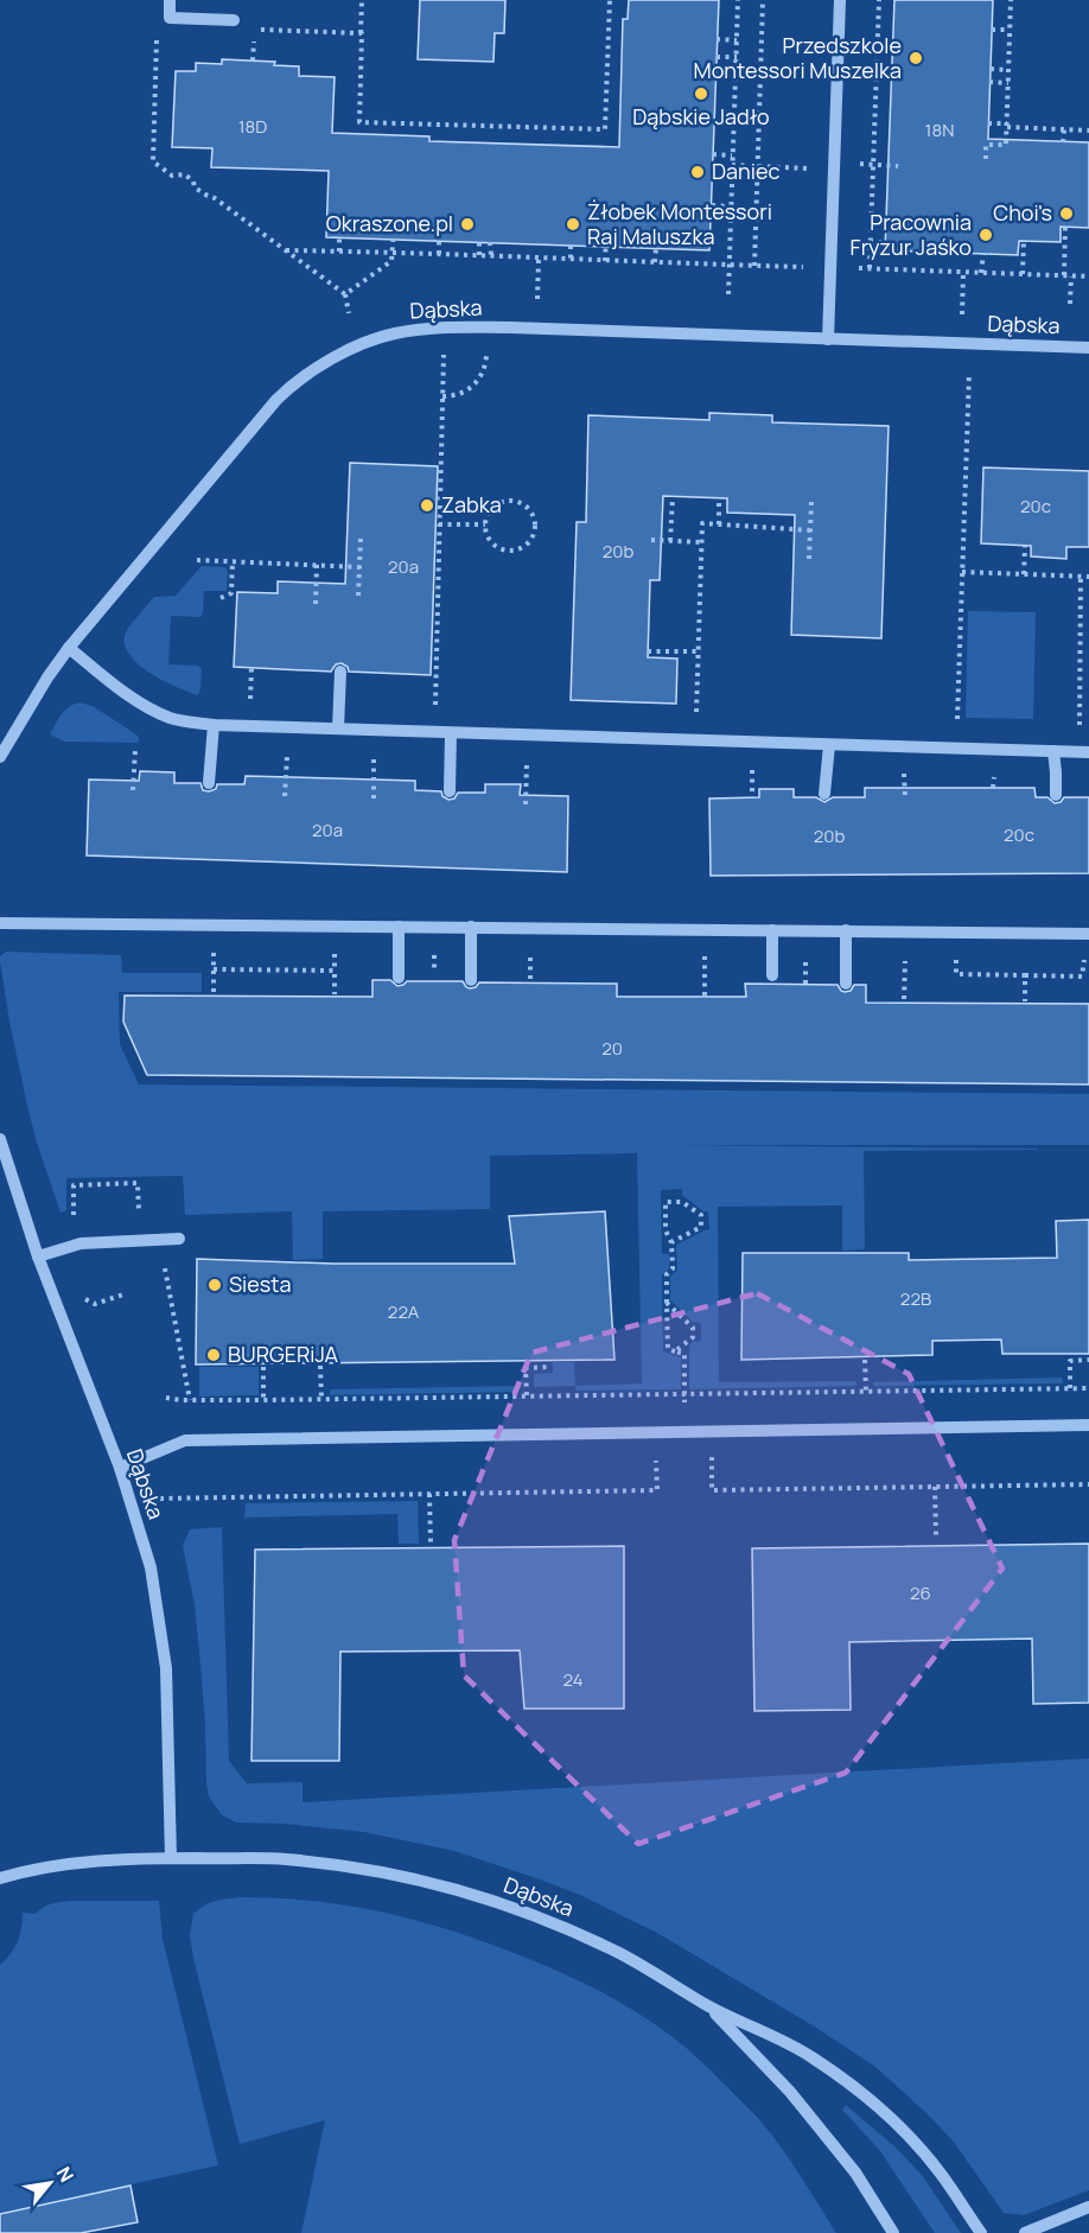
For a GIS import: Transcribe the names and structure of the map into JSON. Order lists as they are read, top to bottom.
{
  "streets": {
    "street": ["Dąbska"]
  },
  "places": [
    "Przedszkole Montessori Muszelka",
    "Dąbskie Jadło",
    "Daniec",
    "Choi's",
    "Okraszone.pl",
    "Żłobek Montessori Raj Maluszka",
    "Pracownia Fryzur Jaśko",
    "Zabka",
    "Siesta",
    "BURGERiJA"
  ],
  "house_numbers": [
    "18D",
    "18N",
    "20c",
    "20b",
    "20a",
    "20a",
    "20c",
    "20b",
    "20",
    "22B",
    "22A",
    "26",
    "24"
  ],
  "north": "top right"
}
